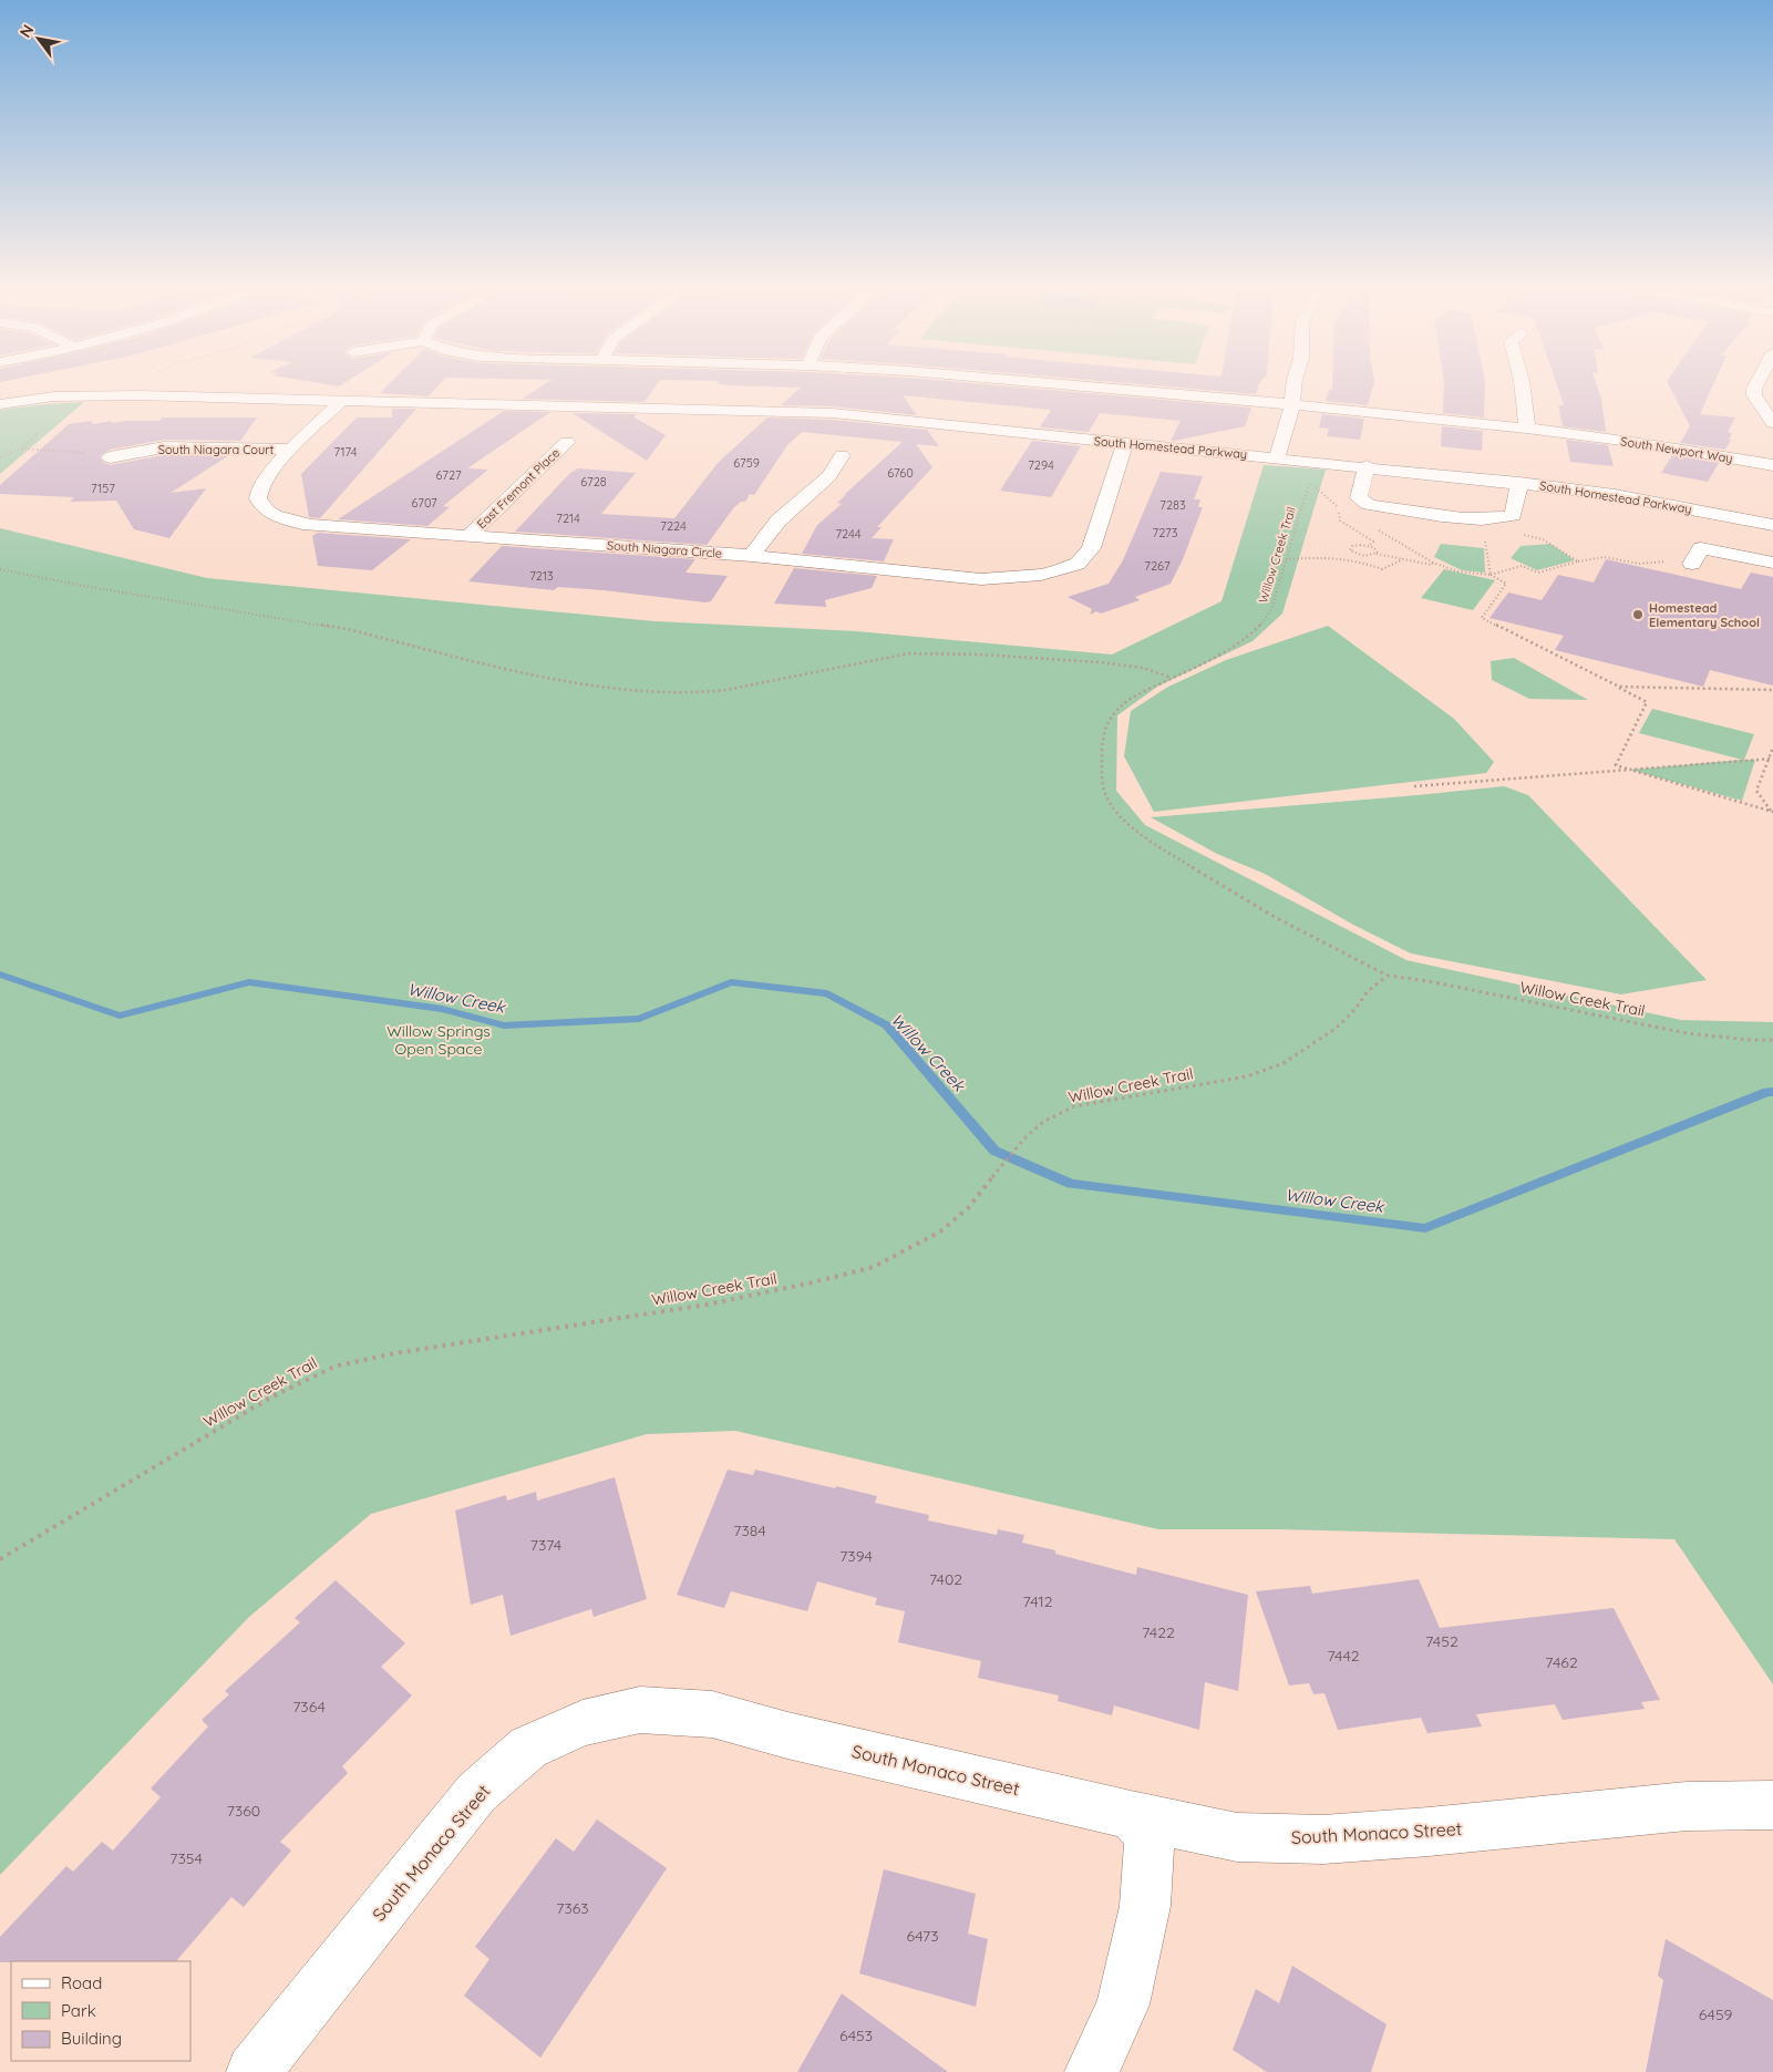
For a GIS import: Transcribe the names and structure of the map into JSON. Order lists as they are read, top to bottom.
{
  "streets": {
    "street": [
      "South Homestead Parkway",
      "South Niagara Court",
      "South Newport Way",
      "East Fremont Place",
      "South Niagara Circle",
      "South Monaco Street"
    ],
    "path": ["Willow Creek Trail"]
  },
  "crossings": [
    ["South Homestead Parkway", "South Niagara Circle"],
    ["South Homestead Parkway", "Willow Creek Trail"],
    ["South Niagara Court", "South Niagara Circle"],
    ["East Fremont Place", "South Niagara Circle"]
  ],
  "water": ["Willow Creek"],
  "parks": ["Willow Springs Open Space"],
  "places": ["Homestead Elementary School"],
  "house_numbers": [
    "7174",
    "6759",
    "7294",
    "6760",
    "6727",
    "6728",
    "7157",
    "6707",
    "7283",
    "7214",
    "7224",
    "7273",
    "7244",
    "7267",
    "7213",
    "7384",
    "7374",
    "7394",
    "7402",
    "7412",
    "7422",
    "7452",
    "7442",
    "7462",
    "7364",
    "7360",
    "7354",
    "7363",
    "6473",
    "6459",
    "6453"
  ],
  "legend": ["Road", "Park", "Building"],
  "north": "top left"
}
